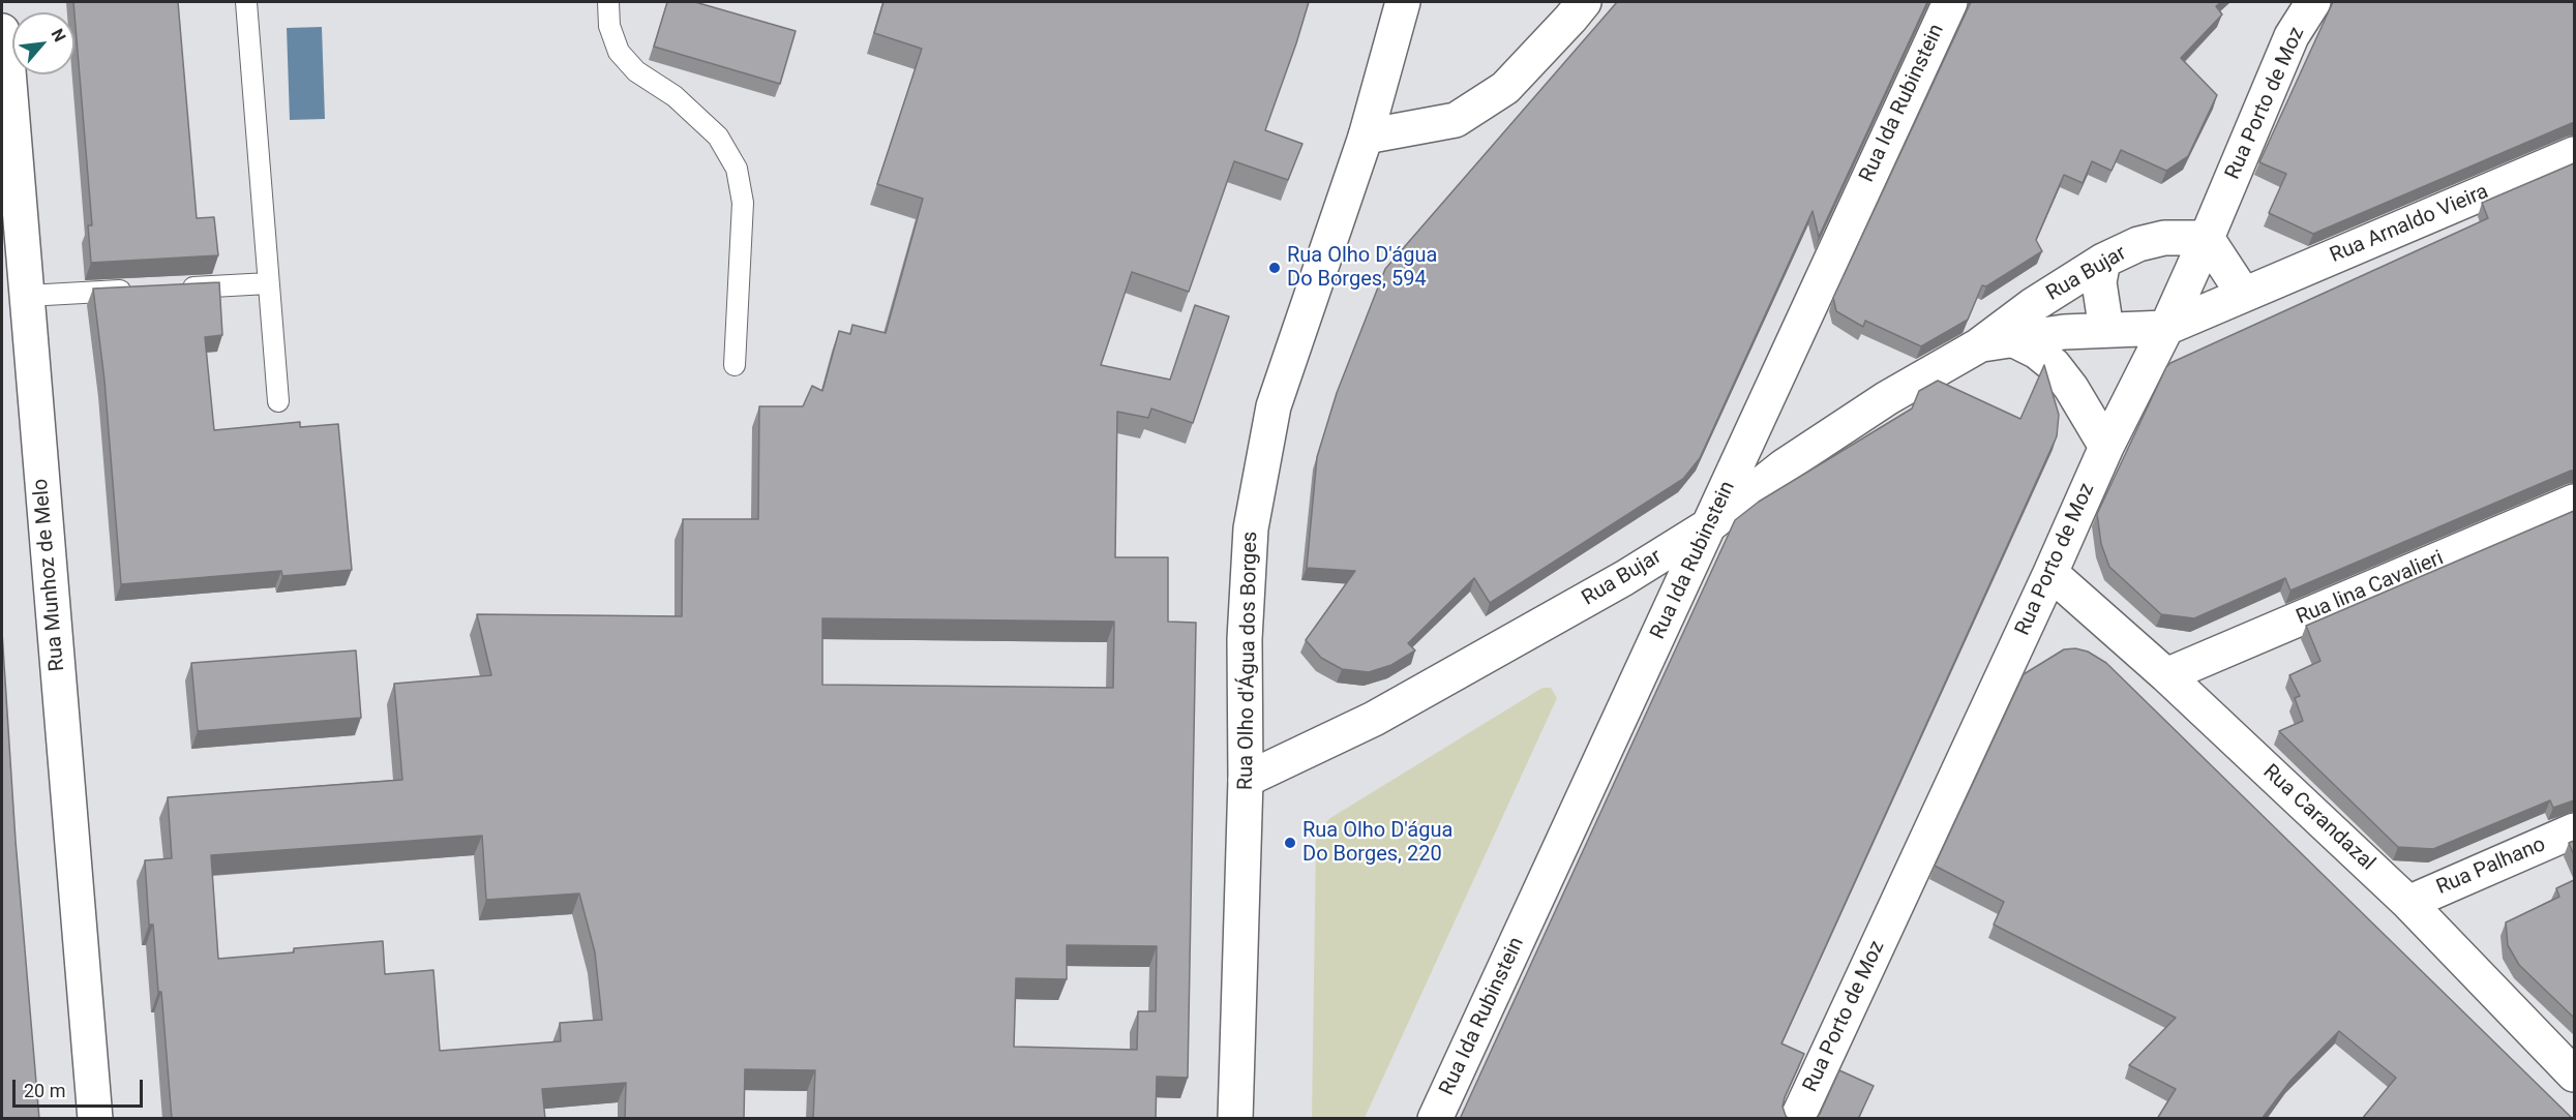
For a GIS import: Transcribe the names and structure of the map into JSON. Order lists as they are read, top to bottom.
{
  "streets": {
    "street": [
      "Rua Ida Rubinstein",
      "Rua Porto de Moz",
      "Rua Arnaldo Vieira",
      "Rua Bujar",
      "Rua Munhoz de Melo",
      "Rua lina Cavalieri",
      "Rua Olho d'Água dos Borges",
      "Rua Carandazal",
      "Rua Palhano"
    ]
  },
  "crossings": [
    ["Rua Ida Rubinstein", "Rua Bujar"],
    ["Rua Porto de Moz", "Rua Arnaldo Vieira"],
    ["Rua Porto de Moz", "Rua Bujar"],
    ["Rua Porto de Moz", "Rua Carandazal"],
    ["Rua Arnaldo Vieira", "Rua Bujar"],
    ["Rua Bujar", "Rua Olho d'Água dos Borges"],
    ["Rua lina Cavalieri", "Rua Carandazal"],
    ["Rua Carandazal", "Rua Palhano"]
  ],
  "places": ["Rua Olho D'água Do Borges, 594", "Rua Olho D'água Do Borges, 220"],
  "scale_bar": "20 m",
  "north": "top right"
}
